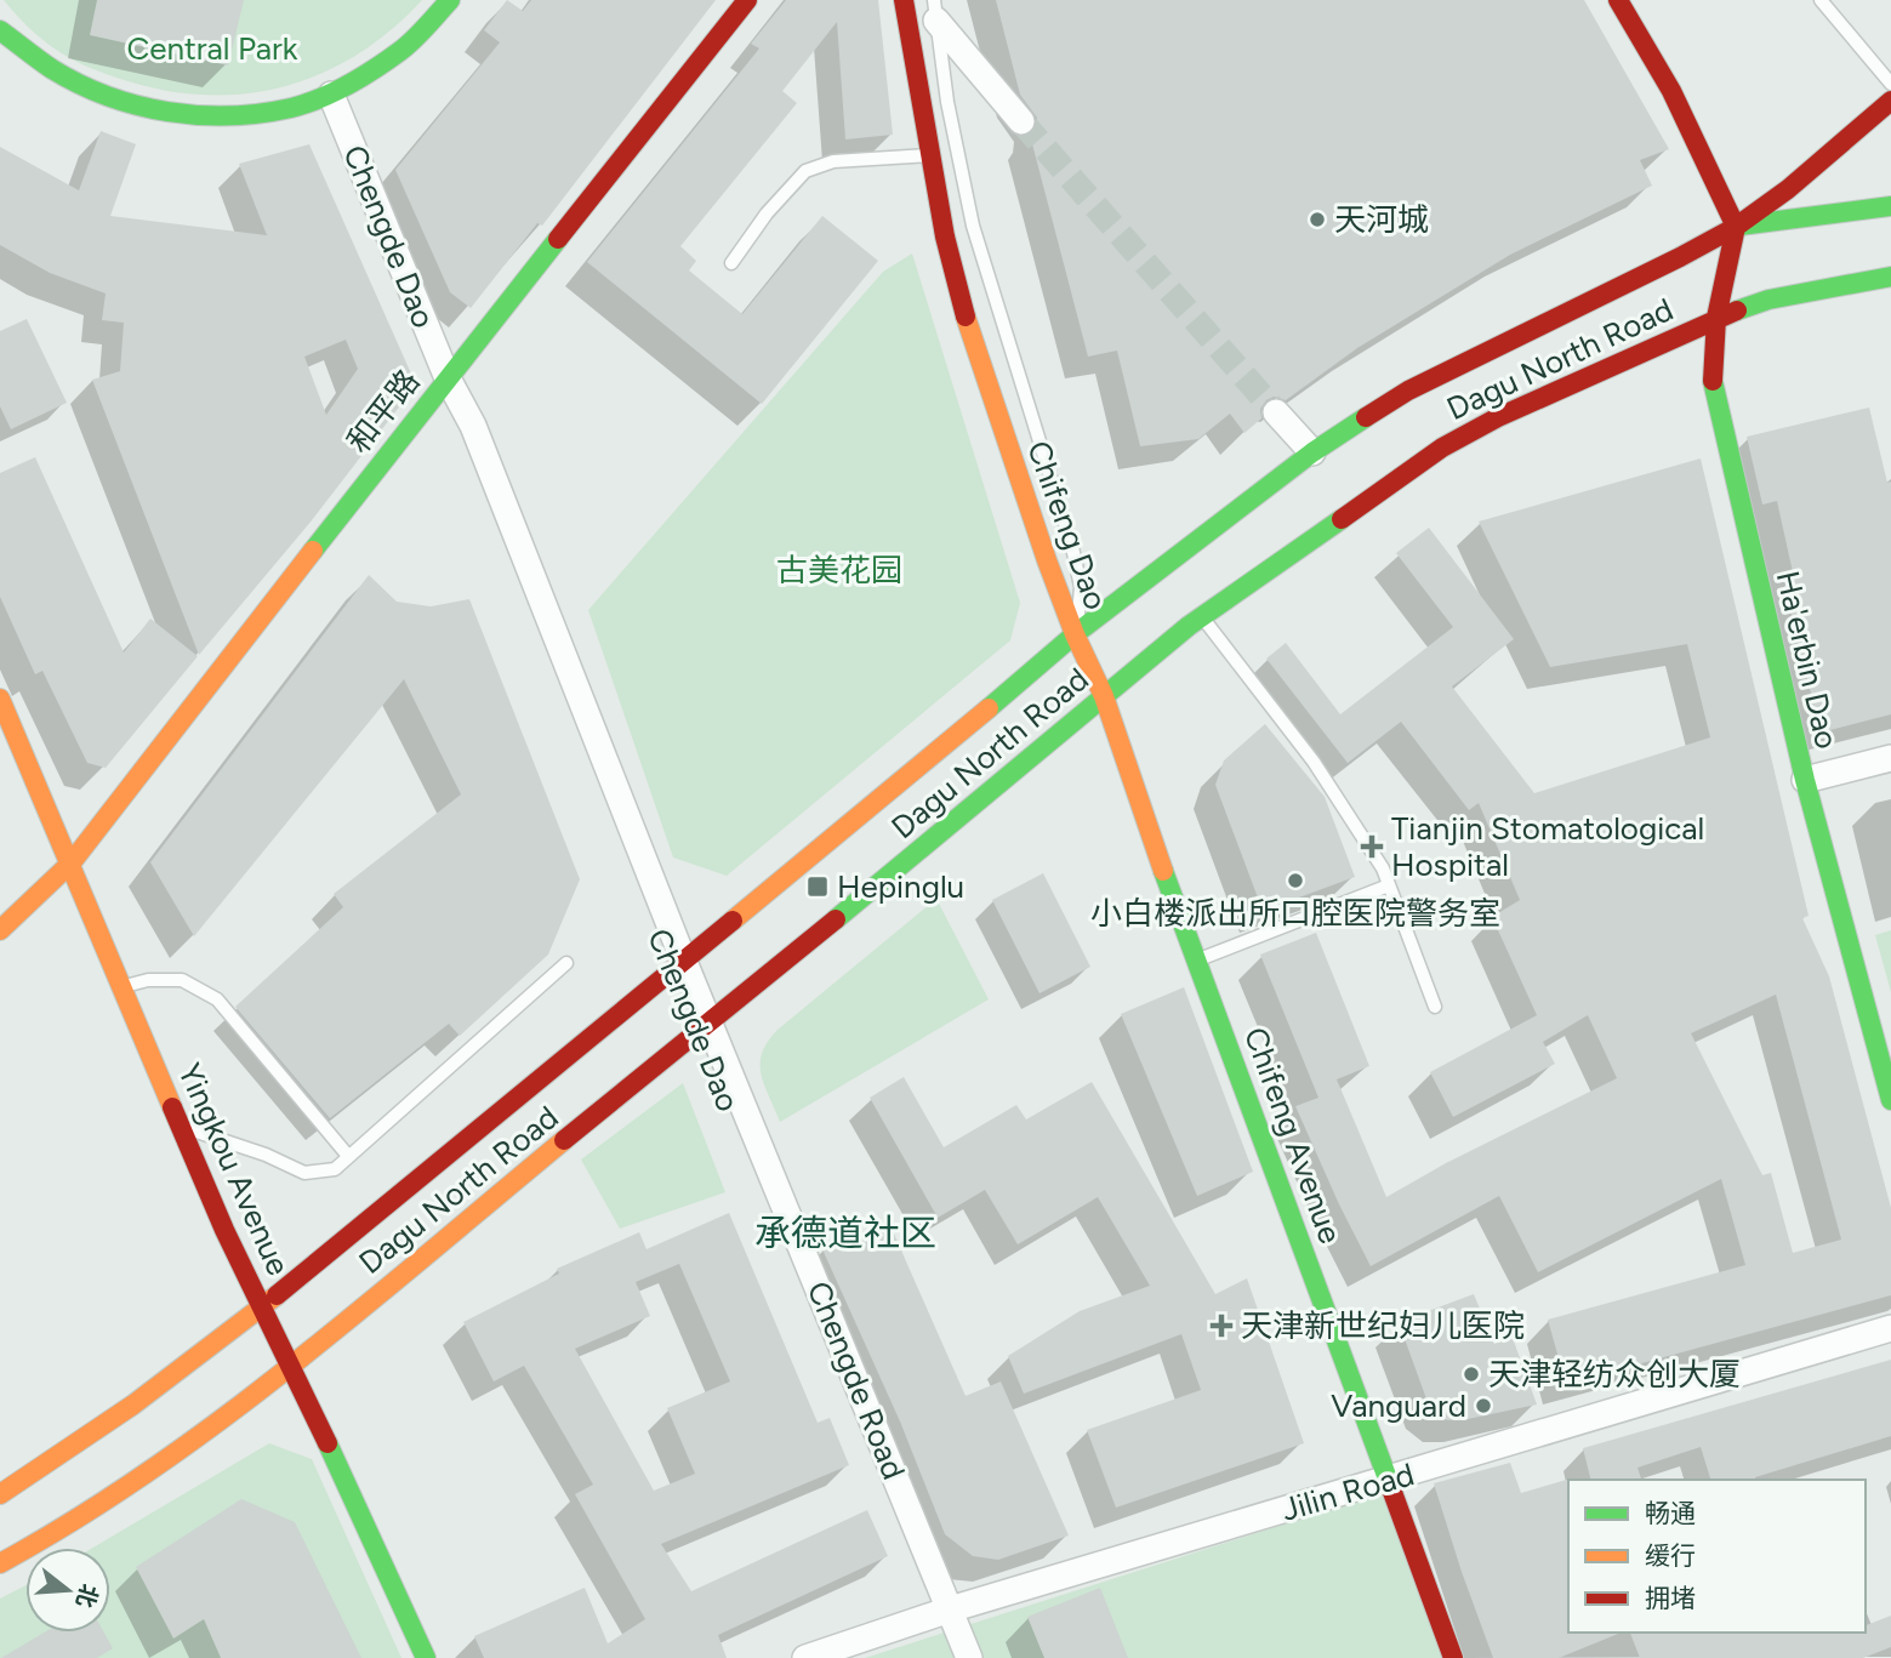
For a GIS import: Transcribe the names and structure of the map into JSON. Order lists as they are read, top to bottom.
{
  "streets": {
    "main road": [
      "Dagu North Road",
      "和平路",
      "Chifeng Dao",
      "Ha'erbin Dao",
      "Chifeng Avenue",
      "Yingkou Avenue"
    ],
    "street": ["Chengde Dao", "Jilin Road"]
  },
  "crossings": [
    ["Chengde Dao", "Dagu North Road"],
    ["Chengde Dao", "和平路"],
    ["Chengde Dao", "Jilin Road"],
    ["Dagu North Road", "Chifeng Dao"],
    ["Dagu North Road", "Ha'erbin Dao"],
    ["Dagu North Road", "Chifeng Avenue"],
    ["Dagu North Road", "Yingkou Avenue"],
    ["和平路", "Yingkou Avenue"],
    ["Chifeng Dao", "Chifeng Avenue"],
    ["Chifeng Avenue", "Jilin Road"]
  ],
  "districts": ["承德道社区"],
  "parks": ["Central Park", "古美花园"],
  "places": {
    "other": [
      "天河城",
      "小白楼派出所口腔医院警务室",
      "天津轻纺众创大厦",
      "Vanguard"
    ],
    "health": ["Tianjin Stomatological Hospital", "天津新世纪妇儿医院"],
    "transit": ["Hepinglu"]
  },
  "legend": ["畅通", "缓行", "拥堵"],
  "north": "right"
}
